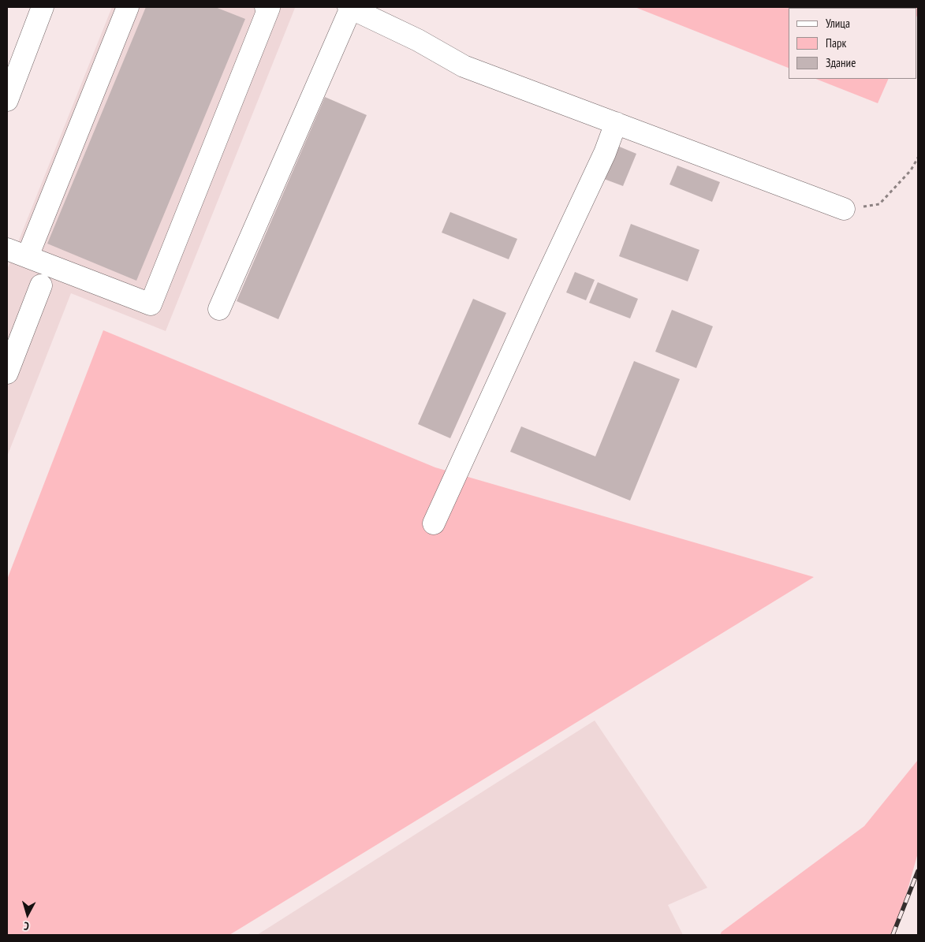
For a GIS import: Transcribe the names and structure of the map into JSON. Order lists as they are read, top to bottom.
{
  "legend": ["Улица", "Парк", "Здание"],
  "north": "bottom"
}
